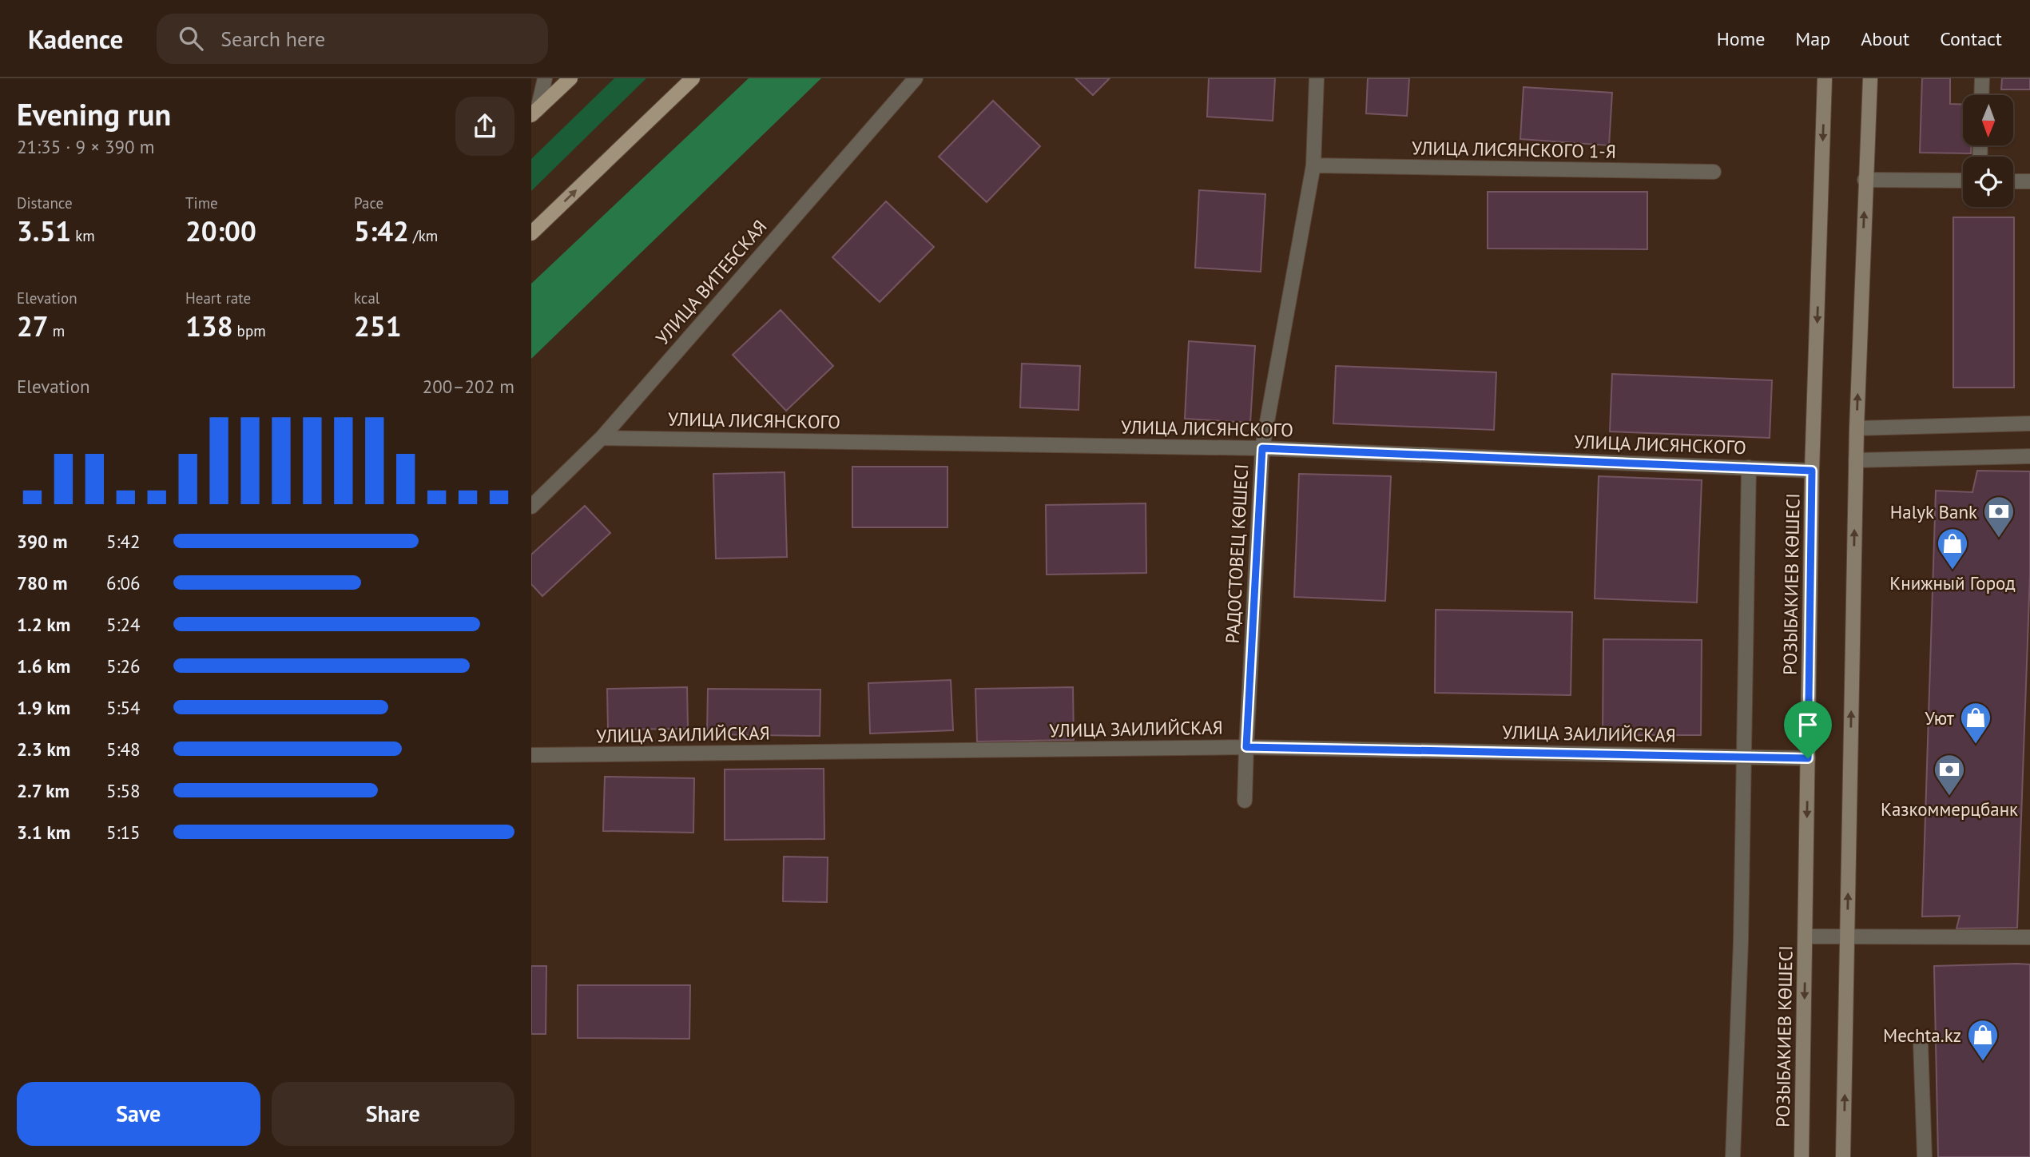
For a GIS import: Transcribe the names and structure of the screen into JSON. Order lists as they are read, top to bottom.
{
  "streets": {
    "main road": ["РОЗЫБАКИЕВ КӨШЕСІ"],
    "street": [
      "УЛИЦА ЛИСЯНСКОГО 1-Я",
      "УЛИЦА ВИТЕБСКАЯ",
      "УЛИЦА ЛИСЯНСКОГО",
      "РАДОСТОВЕЦ КӨШЕСІ",
      "УЛИЦА ЗАИЛИЙСКАЯ"
    ]
  },
  "crossings": [
    ["УЛИЦА ЛИСЯНСКОГО 1-Я", "РАДОСТОВЕЦ КӨШЕСІ"],
    ["УЛИЦА ВИТЕБСКАЯ", "УЛИЦА ЛИСЯНСКОГО"],
    ["УЛИЦА ЛИСЯНСКОГО", "РАДОСТОВЕЦ КӨШЕСІ"],
    ["УЛИЦА ЛИСЯНСКОГО", "РОЗЫБАКИЕВ КӨШЕСІ"],
    ["РАДОСТОВЕЦ КӨШЕСІ", "УЛИЦА ЗАИЛИЙСКАЯ"],
    ["РОЗЫБАКИЕВ КӨШЕСІ", "УЛИЦА ЗАИЛИЙСКАЯ"]
  ],
  "places": {
    "bank": ["Halyk Bank", "Казкоммерцбанк"],
    "shop": ["Книжный Город", "Уют", "Mechta.kz"]
  },
  "north": "bottom",
  "page": {
    "header": "Kadence",
    "search": "Search here",
    "nav": [
      "Home",
      "Map",
      "About",
      "Contact"
    ],
    "heading": ["Evening run", "21:35 · 9 × 390 m"],
    "stats": [
      ["Distance", "3.51 km"],
      ["Time", "20:00"],
      ["Pace", "5:42 /km"],
      ["Elevation", "27 m"],
      ["Heart rate", "138 bpm"],
      ["kcal", "251"]
    ],
    "chart": ["Elevation", "200–202 m"],
    "list": [
      {
        "name": "390 m",
        "note": "5:42"
      },
      {
        "name": "780 m",
        "note": "6:06"
      },
      {
        "name": "1.2 km",
        "note": "5:24"
      },
      {
        "name": "1.6 km",
        "note": "5:26"
      },
      {
        "name": "1.9 km",
        "note": "5:54"
      },
      {
        "name": "2.3 km",
        "note": "5:48"
      },
      {
        "name": "2.7 km",
        "note": "5:58"
      },
      {
        "name": "3.1 km",
        "note": "5:15"
      }
    ],
    "buttons": ["Save", "Share"]
  }
}
